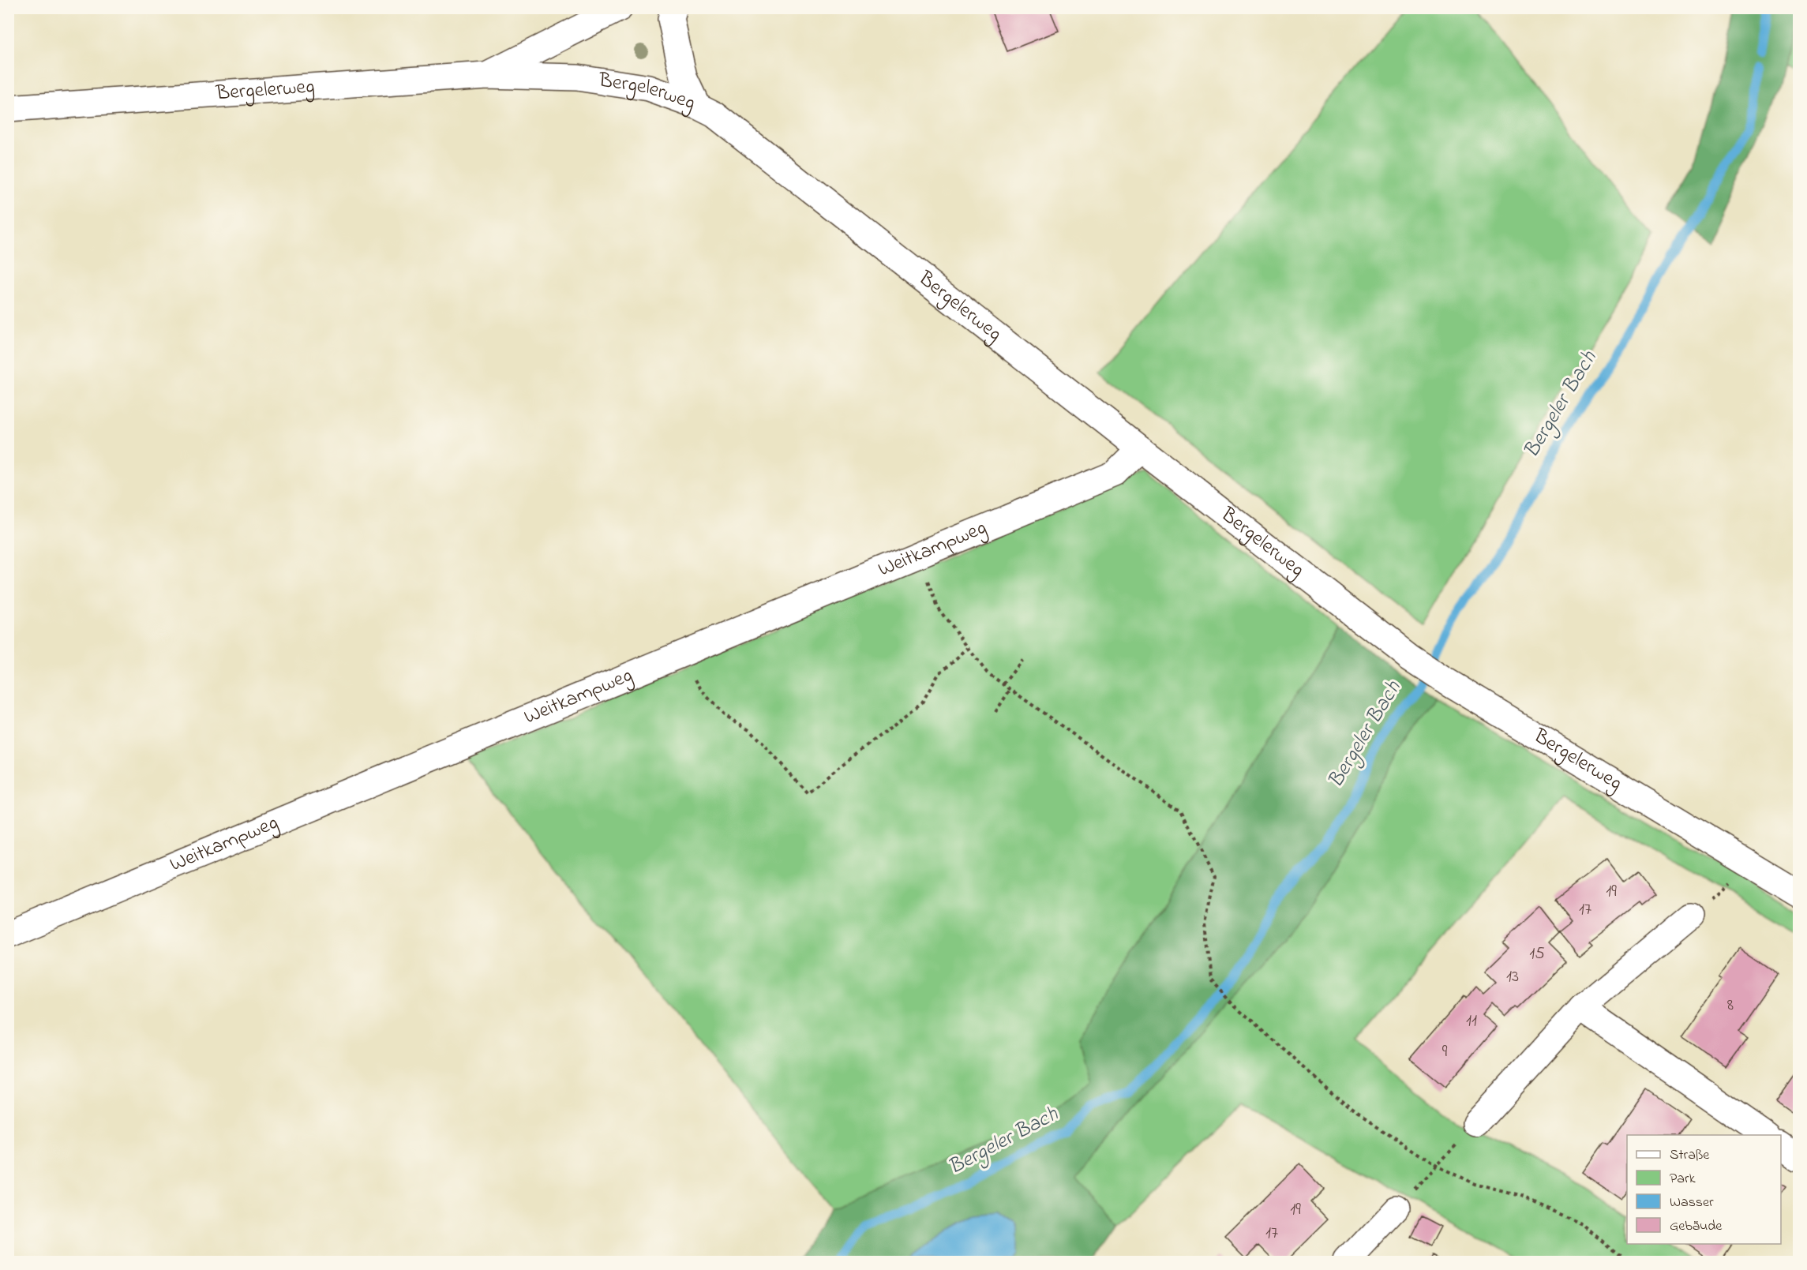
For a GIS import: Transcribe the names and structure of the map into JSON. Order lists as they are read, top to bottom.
{
  "streets": {
    "street": ["Bergelerweg", "Weitkampweg"]
  },
  "crossings": [
    ["Bergelerweg", "Weitkampweg"]
  ],
  "water": ["Bergeler Bach"],
  "house_numbers": [
    "19",
    "17",
    "15",
    "13",
    "8",
    "11",
    "9",
    "19",
    "17"
  ],
  "legend": [
    "Straße",
    "Park",
    "Wasser",
    "Gebäude"
  ]
}
